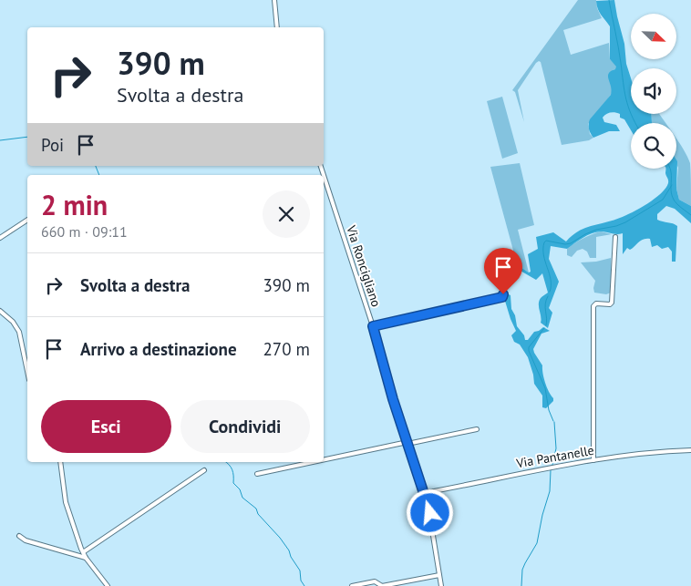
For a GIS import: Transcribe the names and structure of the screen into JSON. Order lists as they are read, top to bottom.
{
  "streets": {
    "street": ["Via Roncigliano", "Via Pantanelle"]
  },
  "crossings": [
    ["Via Roncigliano", "Via Pantanelle"]
  ],
  "north": "bottom right",
  "page": {
    "turn": ["390 m", "Svolta a destra"],
    "then": "Poi",
    "heading": ["2 min", "660 m · 09:11"],
    "list": [
      {
        "name": "Svolta a destra",
        "value": "390 m"
      },
      {
        "name": "Arrivo a destinazione",
        "value": "270 m"
      }
    ],
    "buttons": ["Esci", "Condividi"]
  }
}
